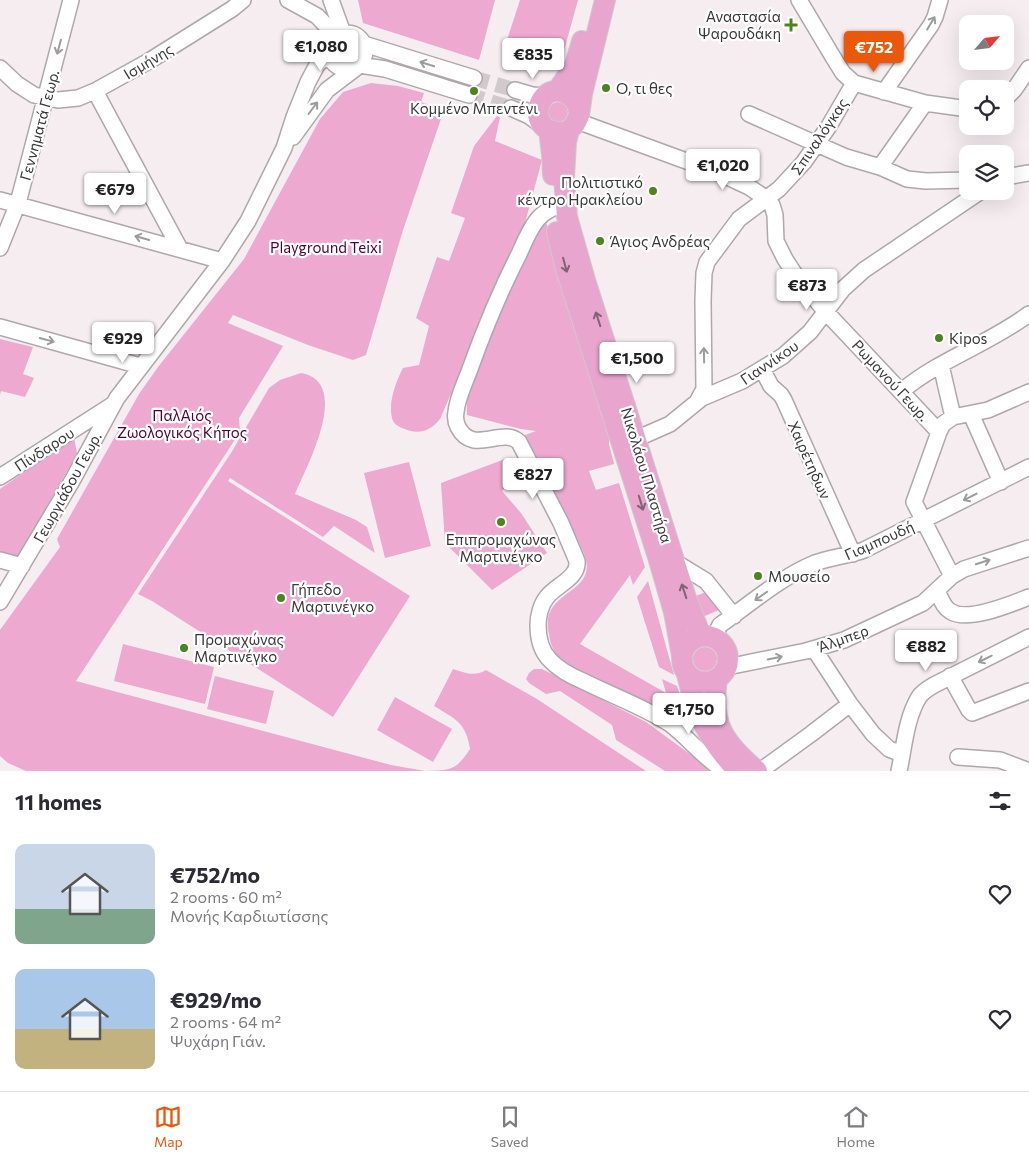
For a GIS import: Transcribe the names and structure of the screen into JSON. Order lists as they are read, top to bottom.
{
  "streets": {
    "main road": ["Νικολάου Πλαστήρα"],
    "street": [
      "Ισμήνης",
      "Γεννηματά Γεωρ.",
      "Σπιναλόγκας",
      "Γιαννίκου",
      "Ρωμανού Γεωρ.",
      "Πίνδαρου",
      "Χαιρέτηδων",
      "Γεωργιάδου Γεωρ.",
      "Γιαμπουδή",
      "Άλμπερ"
    ]
  },
  "crossings": [
    ["Ισμήνης", "Γεννηματά Γεωρ."],
    ["Σπιναλόγκας", "Γιαννίκου"],
    ["Σπιναλόγκας", "Ρωμανού Γεωρ."],
    ["Γιαννίκου", "Ρωμανού Γεωρ."],
    ["Γιαννίκου", "Χαιρέτηδων"],
    ["Γιαννίκου", "Νικολάου Πλαστήρα"],
    ["Πίνδαρου", "Γεωργιάδου Γεωρ."],
    ["Χαιρέτηδων", "Γιαμπουδή"],
    ["Νικολάου Πλαστήρα", "Γιαμπουδή"],
    ["Νικολάου Πλαστήρα", "Άλμπερ"],
    ["Γιαμπουδή", "Άλμπερ"]
  ],
  "one_way": ["Γεννηματά Γεωρ.", "Σπιναλόγκας"],
  "parks": ["Playground Teixi", "ΠαλΑιός Ζωολογικός Κήπος"],
  "places": {
    "health": ["Αναστασία Ψαρουδάκη"],
    "other": [
      "Ό, τι θες",
      "Κομμένο Μπεντένι",
      "Πολιτιστικό κέντρο Ηρακλείου",
      "Άγιος Ανδρέας",
      "Kipos",
      "Επιπρομαχώνας Μαρτινέγκο",
      "Μουσείο",
      "Γήπεδο Μαρτινέγκο",
      "Προμαχώνας Μαρτινέγκο"
    ]
  },
  "north": "top right",
  "page": {
    "price": [
      "€1,080",
      "€752",
      "€835",
      "€1,020",
      "€679",
      "€873",
      "€929",
      "€1,500",
      "€827",
      "€882",
      "€1,750"
    ],
    "heading": "11 homes",
    "list": [
      {
        "name": "€752/mo",
        "note": "2 rooms · 60 m² · Μονής Καρδιωτίσσης"
      },
      {
        "name": "€929/mo",
        "note": "2 rooms · 64 m² · Ψυχάρη Γιάν."
      }
    ],
    "tabs": ["Map", "Saved", "Home"]
  }
}
